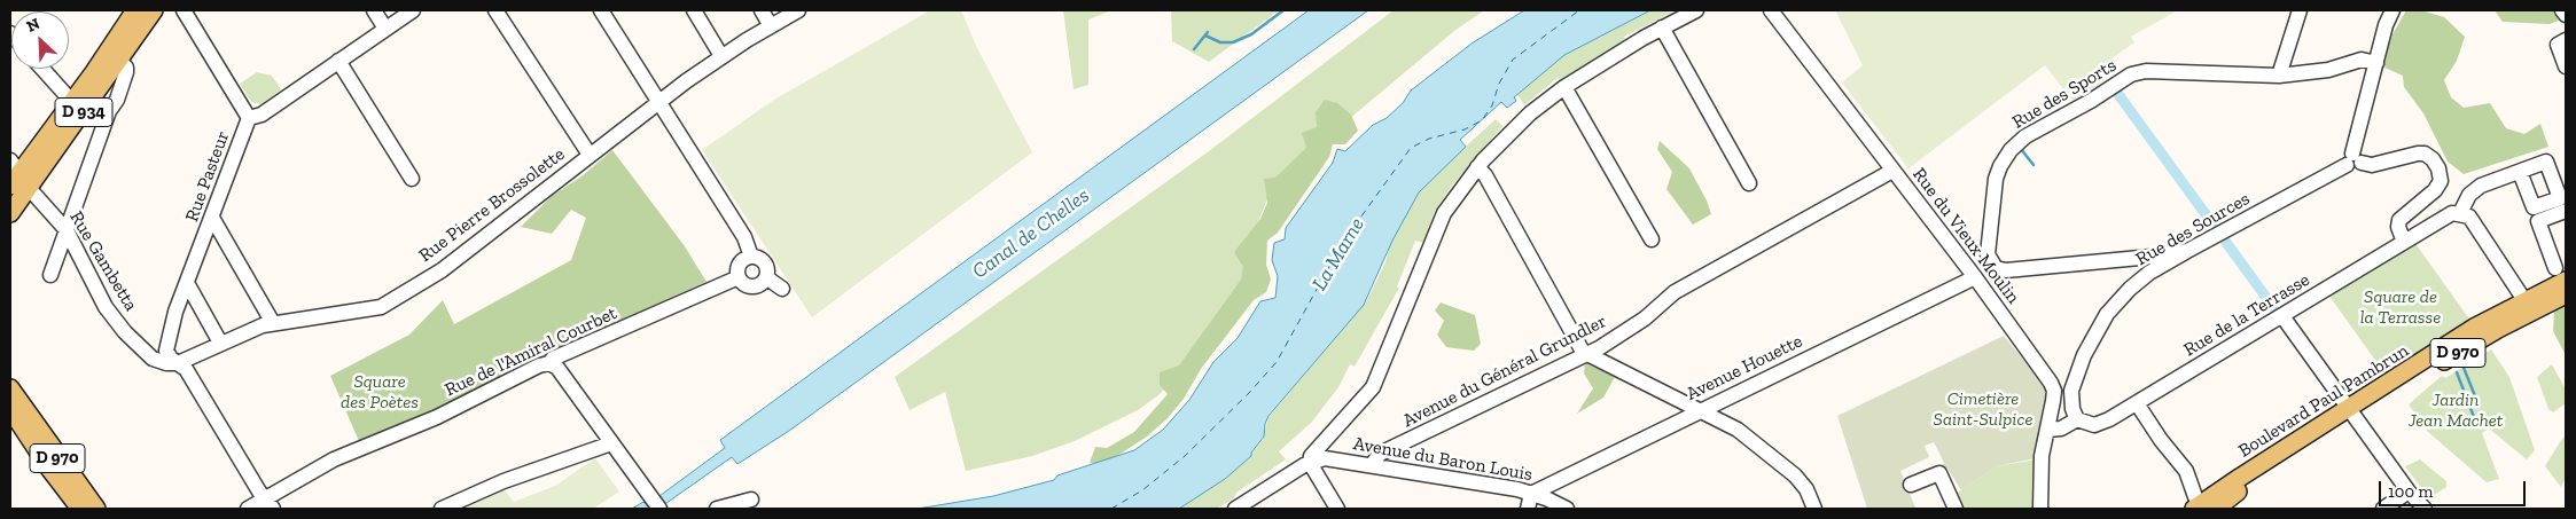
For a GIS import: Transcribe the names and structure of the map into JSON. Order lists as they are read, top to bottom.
{
  "streets": {
    "main road": ["D 934", "D 970", "Boulevard Paul Pambrun"],
    "street": [
      "Rue des Sports",
      "Rue Pasteur",
      "Rue Pierre Brossolette",
      "Rue des Sources",
      "Rue du Vieux Moulin",
      "Rue Gambetta",
      "Rue de la Terrasse",
      "Rue de l'Amiral Courbet",
      "Avenue Houette",
      "Avenue du Général Grundler",
      "Avenue du Baron Louis"
    ]
  },
  "crossings": [
    ["D 934", "Rue Gambetta"],
    ["Rue Pasteur", "Rue Pierre Brossolette"],
    ["Rue Pasteur", "Rue Gambetta"],
    ["Rue Pierre Brossolette", "Rue Gambetta"],
    ["Rue des Sources", "Rue de la Terrasse"],
    ["Rue du Vieux Moulin", "Rue de la Terrasse"],
    ["Rue du Vieux Moulin", "Avenue Houette"],
    ["Rue du Vieux Moulin", "Avenue du Général Grundler"],
    ["Avenue Houette", "Avenue du Baron Louis"],
    ["Avenue du Général Grundler", "Avenue du Baron Louis"]
  ],
  "water": ["Canal de Chelles", "La Marne"],
  "parks": [
    "Square de la Terrasse",
    "Square des Poètes",
    "Cimetière Saint-Sulpice",
    "Jardin Jean Machet"
  ],
  "scale_bar": "100 m",
  "north": "top left"
}
